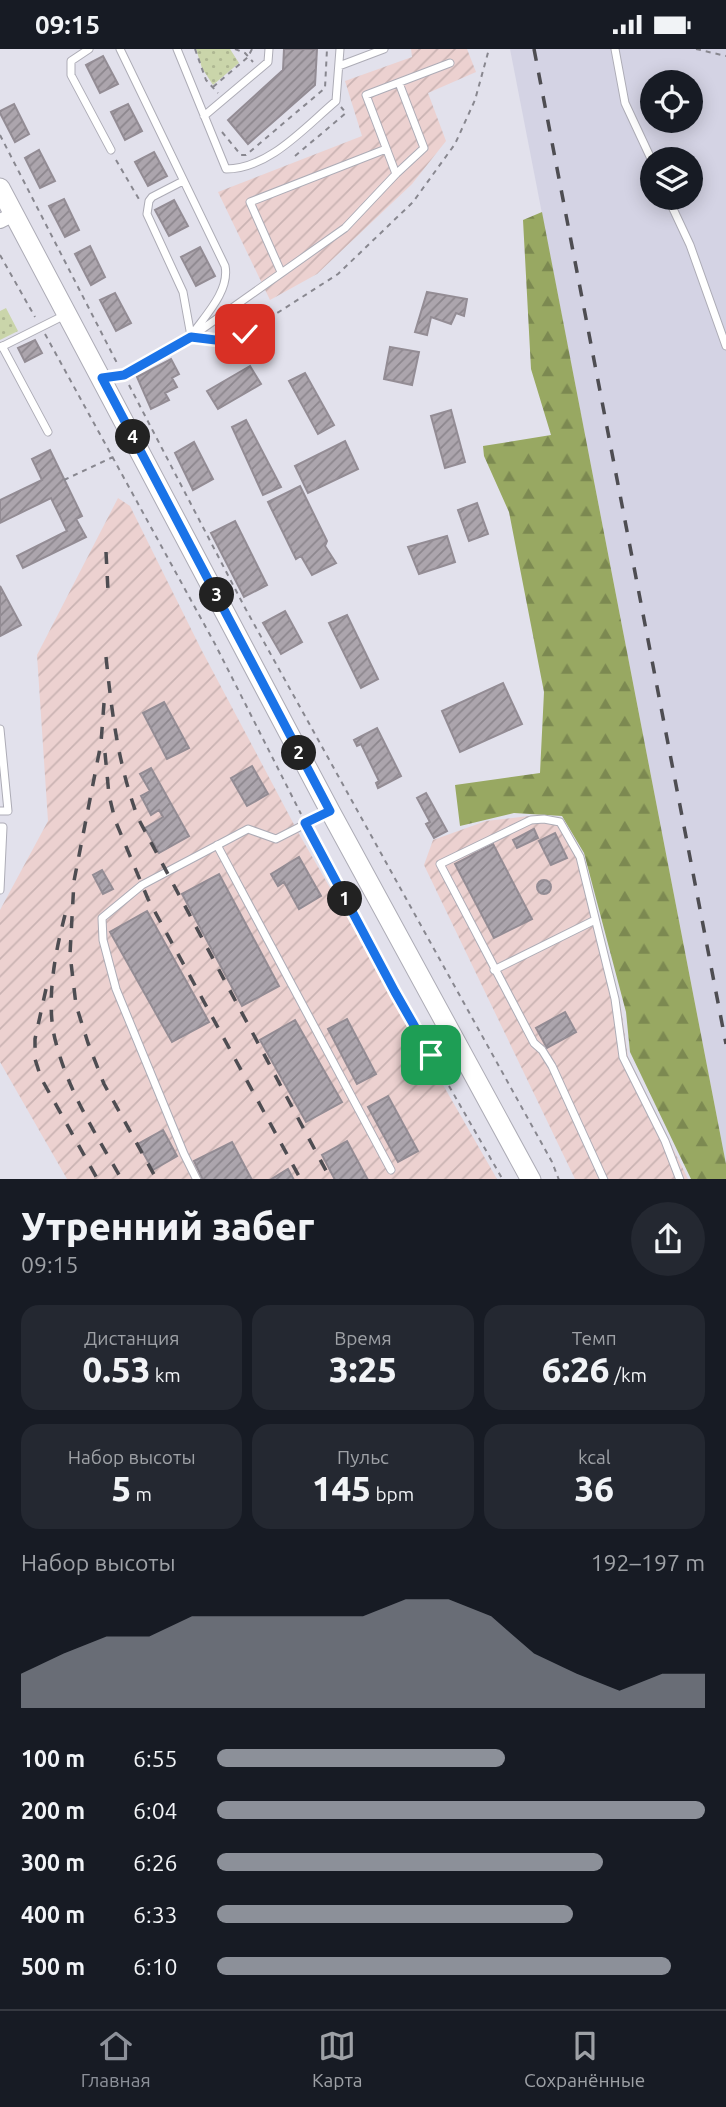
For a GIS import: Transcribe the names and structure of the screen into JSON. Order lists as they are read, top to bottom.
{
  "page": {
    "status": "09:15",
    "pins": [
      "4",
      "3",
      "2",
      "1"
    ],
    "heading": ["Утренний забег", "09:15"],
    "stats": [
      ["Дистанция", "0.53 km"],
      ["Время", "3:25"],
      ["Темп", "6:26 /km"],
      ["Набор высоты", "5 m"],
      ["Пульс", "145 bpm"],
      ["kcal", "36"]
    ],
    "chart": ["Набор высоты", "192–197 m"],
    "list": [
      {
        "name": "100 m",
        "note": "6:55"
      },
      {
        "name": "200 m",
        "note": "6:04"
      },
      {
        "name": "300 m",
        "note": "6:26"
      },
      {
        "name": "400 m",
        "note": "6:33"
      },
      {
        "name": "500 m",
        "note": "6:10"
      }
    ],
    "tabs": ["Главная", "Карта", "Сохранённые"]
  }
}
